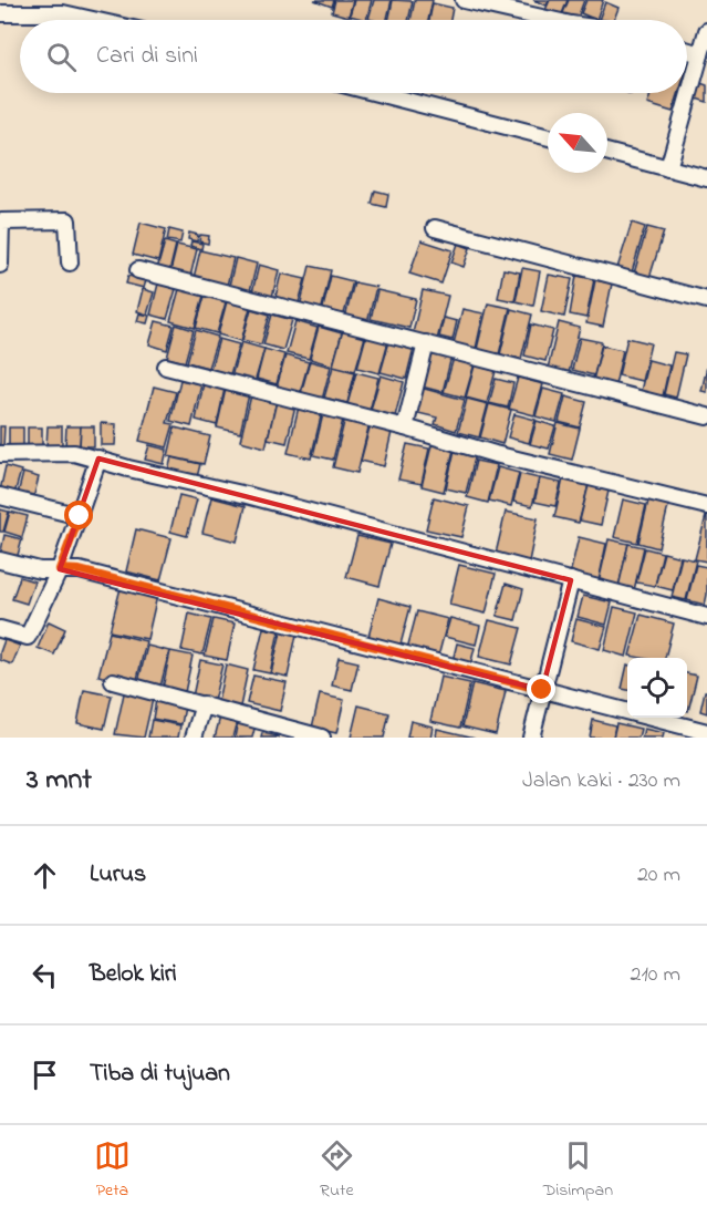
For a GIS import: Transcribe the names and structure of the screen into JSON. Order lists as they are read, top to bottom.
{
  "north": "top left",
  "page": {
    "search": "Cari di sini",
    "heading": ["3 mnt", "Jalan kaki · 230 m"],
    "list": [
      ["Lurus", "20 m"],
      ["Belok kiri", "210 m"],
      "Tiba di tujuan"
    ],
    "nav": ["Peta", "Rute", "Disimpan"]
  }
}
